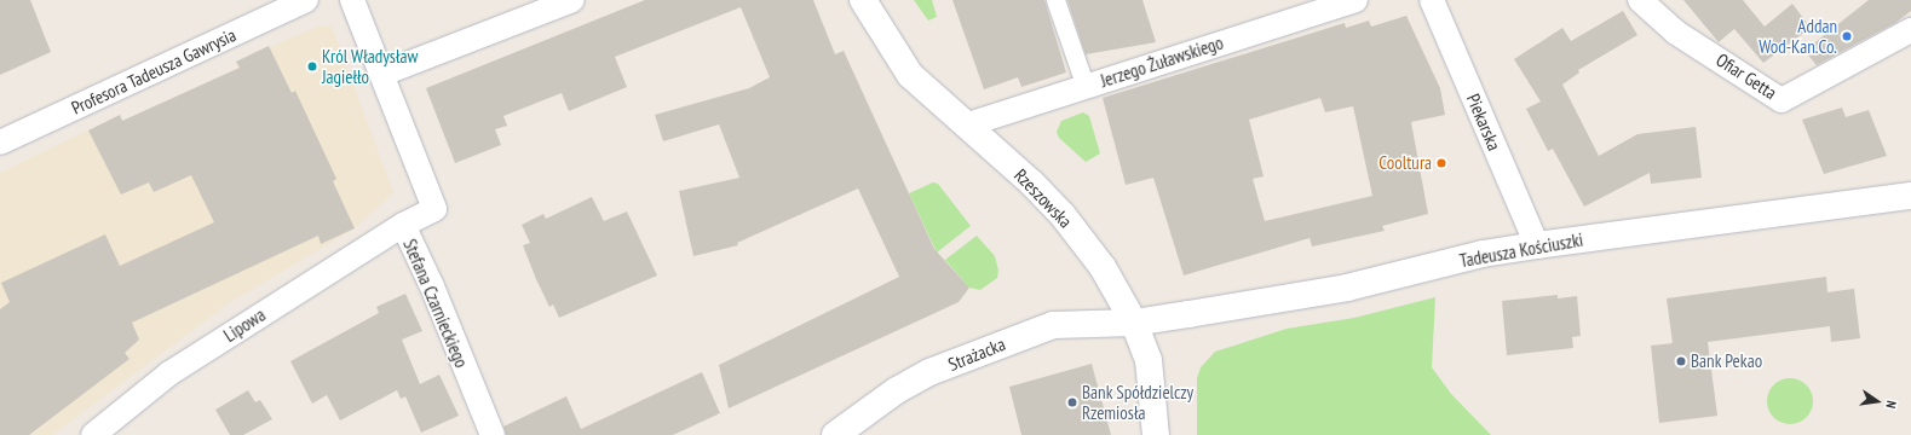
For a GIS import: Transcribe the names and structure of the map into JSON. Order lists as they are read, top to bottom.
{
  "streets": {
    "street": [
      "Jerzego Żuławskiego",
      "Profesora Tadeusza Gawrysia",
      "Ofiar Getta",
      "Piekarska",
      "Rzeszowska",
      "Tadeusza Kościuszki",
      "Stefana Czarnieckiego",
      "Lipowa",
      "Strażacka"
    ]
  },
  "crossings": [
    ["Jerzego Żuławskiego", "Rzeszowska"],
    ["Piekarska", "Tadeusza Kościuszki"],
    ["Rzeszowska", "Tadeusza Kościuszki"],
    ["Rzeszowska", "Strażacka"],
    ["Tadeusza Kościuszki", "Strażacka"],
    ["Stefana Czarnieckiego", "Lipowa"]
  ],
  "places": [
    "Addan Wod-Kan.Co.",
    "Król Władysław Jagiełło",
    "Cooltura",
    "Bank Pekao",
    "Bank Spółdzielczy Rzemiosła"
  ],
  "north": "right"
}
